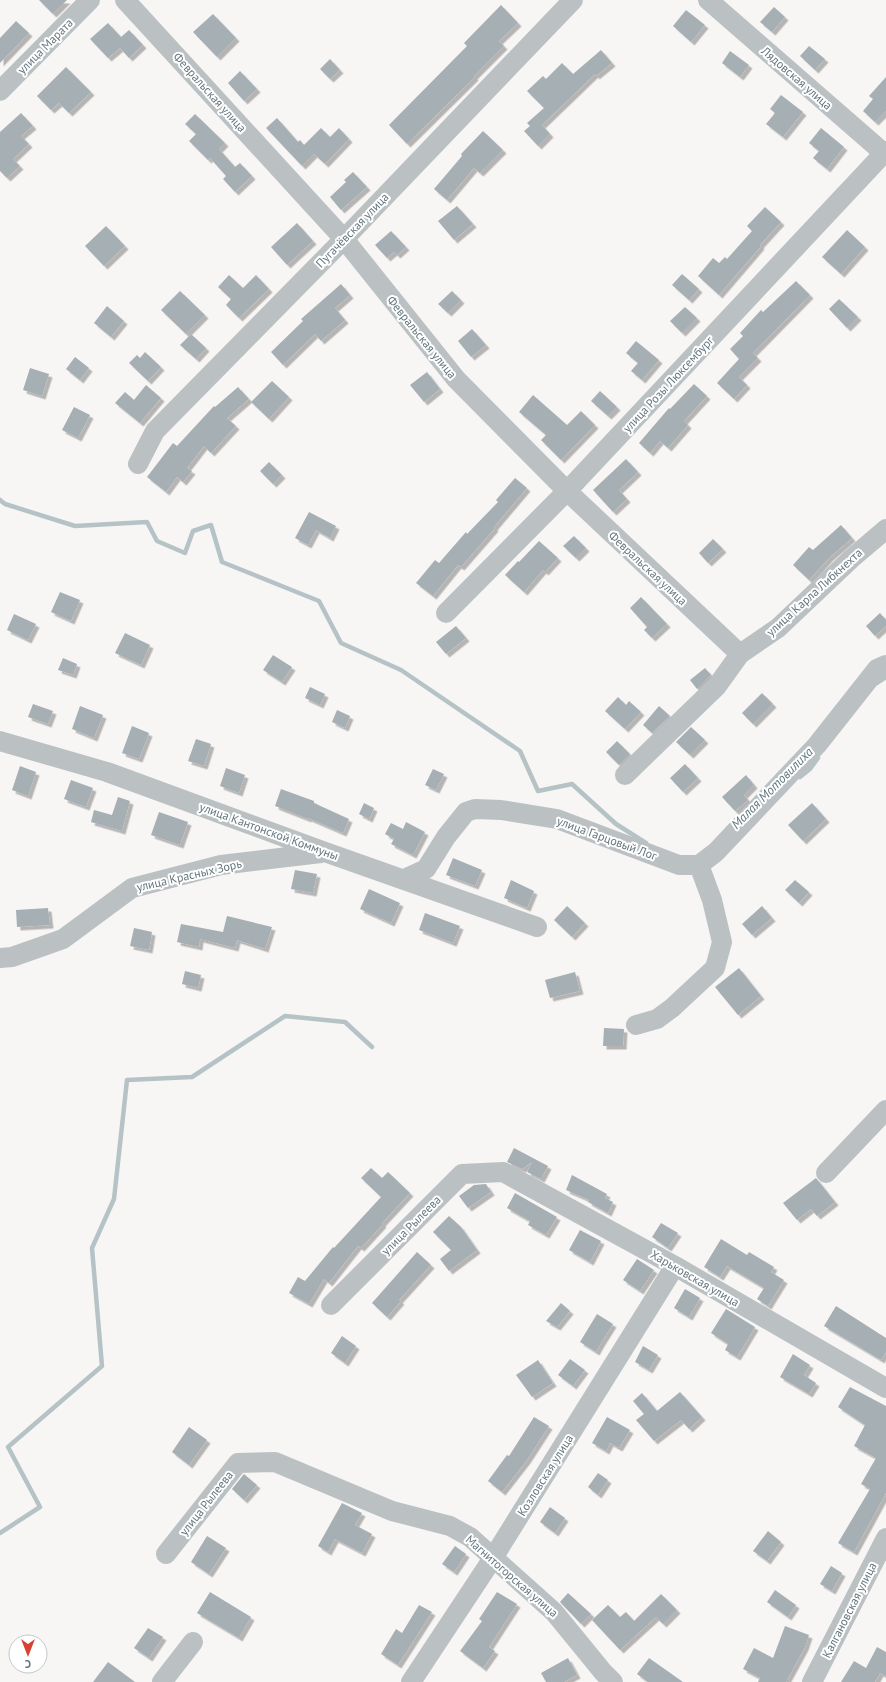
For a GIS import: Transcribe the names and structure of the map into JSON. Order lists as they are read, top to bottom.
{
  "streets": {
    "street": [
      "улица Марата",
      "Лядовская улица",
      "Февральская улица",
      "Пугачёвская улица",
      "улица Розы Люксембург",
      "улица Карла Либкнехта",
      "улица Кантонской Коммуны",
      "улица Гарцовый Лог",
      "улица Красных Зорь",
      "улица Рылеева",
      "Харьковская улица",
      "Козловская улица",
      "Магнитогорская улица",
      "Калгановская улица"
    ]
  },
  "crossings": [
    ["Лядовская улица", "улица Розы Люксембург"],
    ["Февральская улица", "Пугачёвская улица"],
    ["Февральская улица", "улица Розы Люксембург"],
    ["Февральская улица", "улица Карла Либкнехта"],
    ["улица Кантонской Коммуны", "улица Гарцовый Лог"],
    ["улица Кантонской Коммуны", "улица Красных Зорь"],
    ["улица Рылеева", "Харьковская улица"],
    ["улица Рылеева", "Магнитогорская улица"],
    ["Харьковская улица", "Козловская улица"],
    ["Козловская улица", "Магнитогорская улица"]
  ],
  "water": ["Малая Мотовилиха"],
  "north": "bottom"
}
